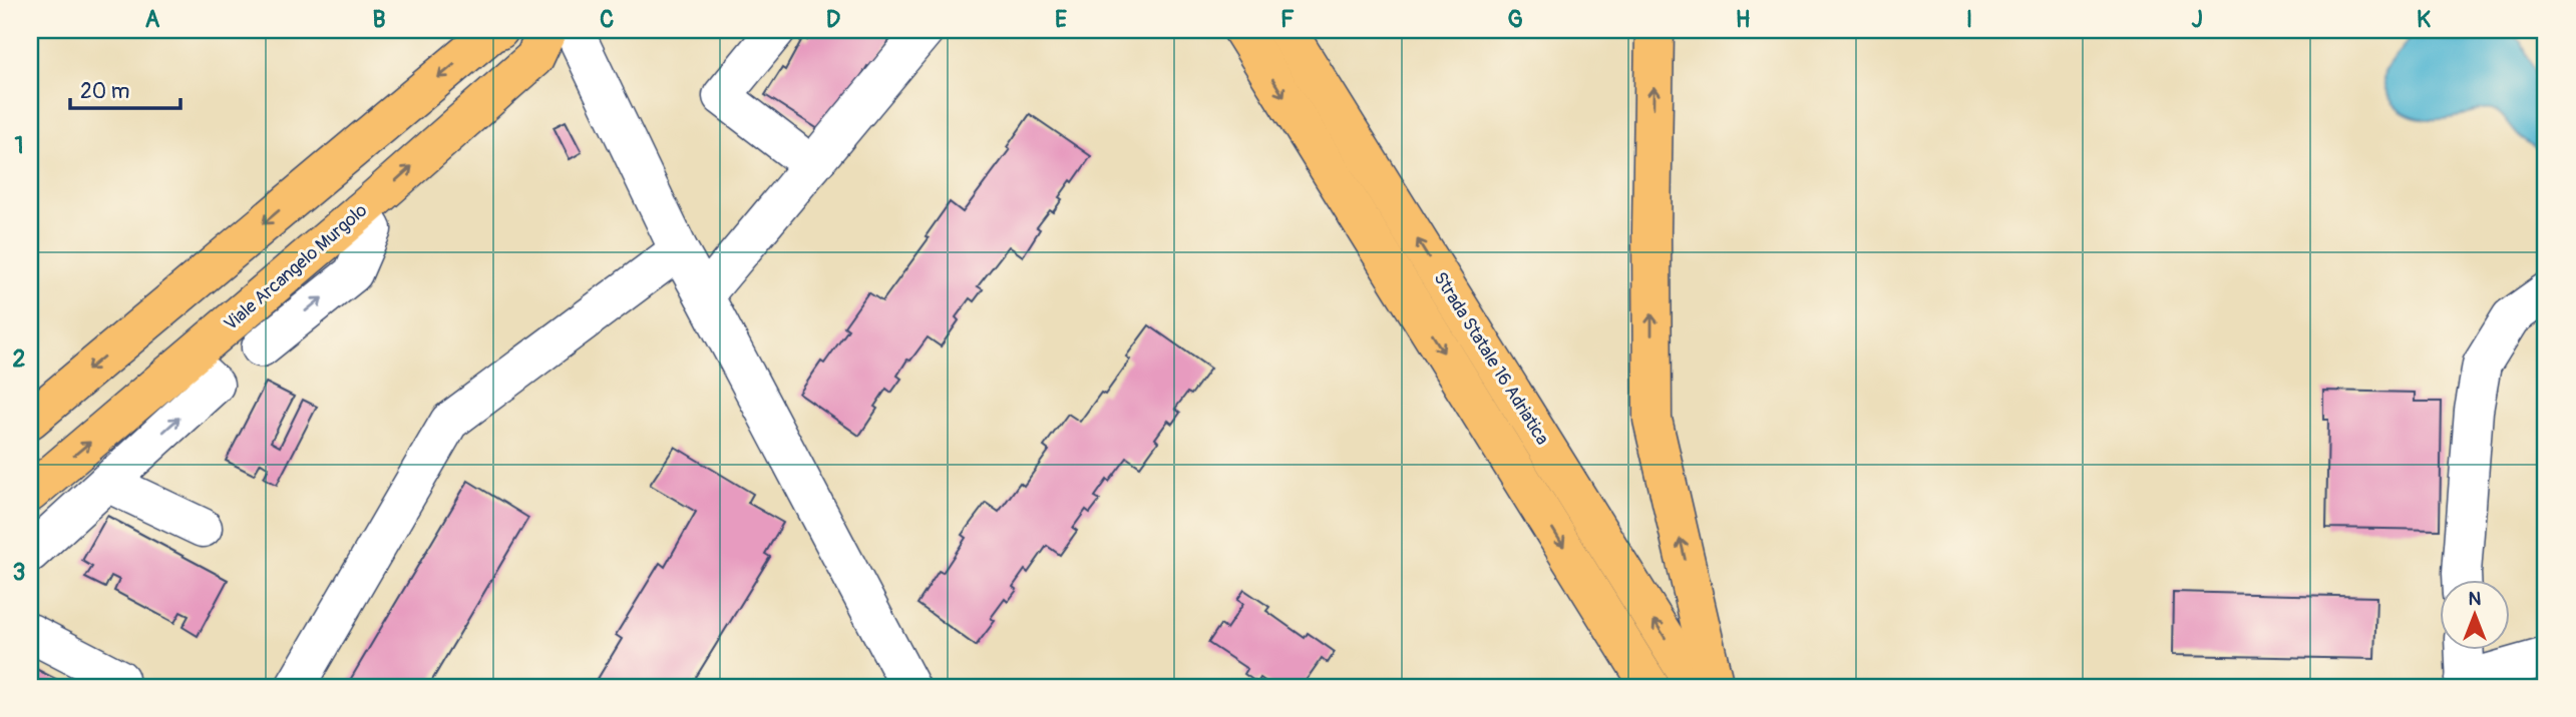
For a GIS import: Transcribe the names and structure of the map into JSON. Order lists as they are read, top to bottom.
{
  "streets": {
    "main road": ["Viale Arcangelo Murgolo", "Strada Statale 16 Adriatica"]
  },
  "scale_bar": "20 m",
  "north": "top",
  "grid": {
    "columns": [
      "A",
      "B",
      "C",
      "D",
      "E",
      "F",
      "G",
      "H",
      "I",
      "J",
      "K"
    ],
    "rows": ["1", "2", "3"]
  }
}
